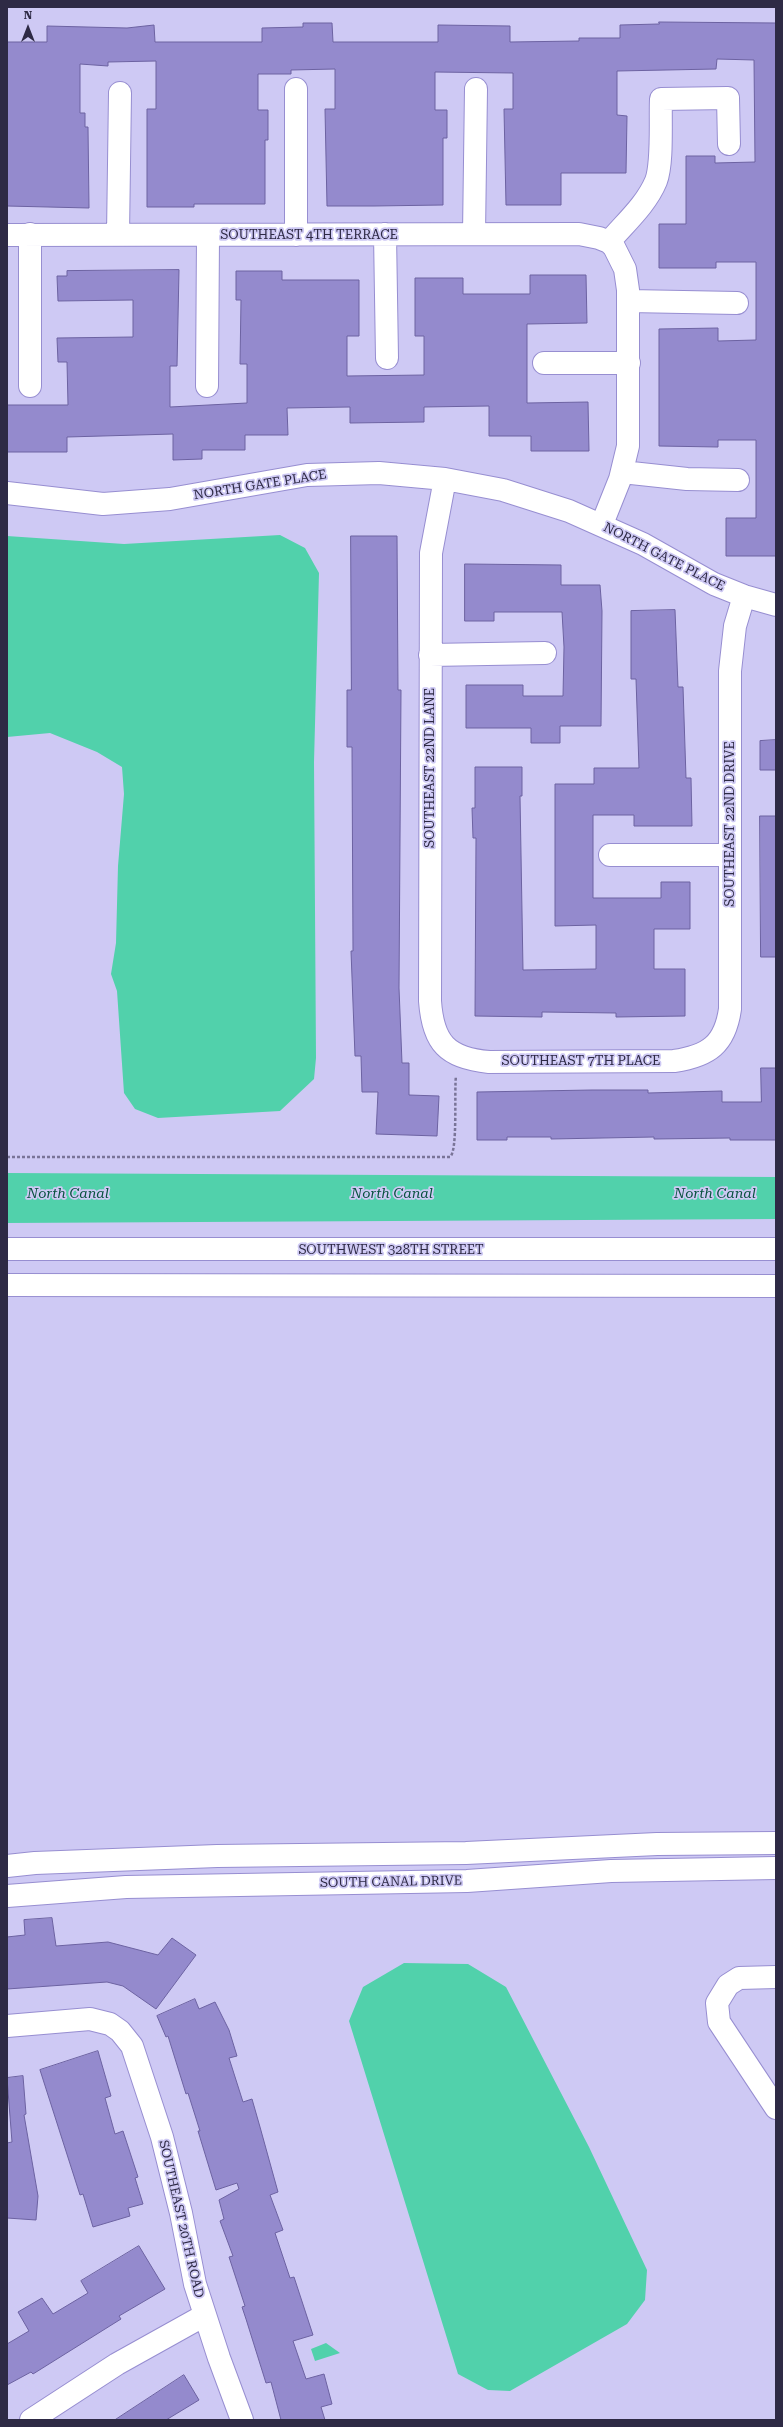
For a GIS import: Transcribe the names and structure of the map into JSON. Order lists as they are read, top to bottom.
{
  "streets": {
    "street": [
      "SOUTHEAST 4TH TERRACE",
      "NORTH GATE PLACE",
      "SOUTHEAST 22ND LANE",
      "SOUTHEAST 22ND DRIVE",
      "SOUTHEAST 7TH PLACE",
      "SOUTHWEST 328TH STREET",
      "SOUTH CANAL DRIVE",
      "SOUTHEAST 20TH ROAD"
    ]
  },
  "crossings": [
    ["NORTH GATE PLACE", "SOUTHEAST 22ND LANE"],
    ["NORTH GATE PLACE", "SOUTHEAST 22ND DRIVE"],
    ["SOUTHEAST 22ND LANE", "SOUTHEAST 7TH PLACE"],
    ["SOUTHEAST 22ND DRIVE", "SOUTHEAST 7TH PLACE"]
  ],
  "water": ["North Canal"],
  "north": "top"
}
